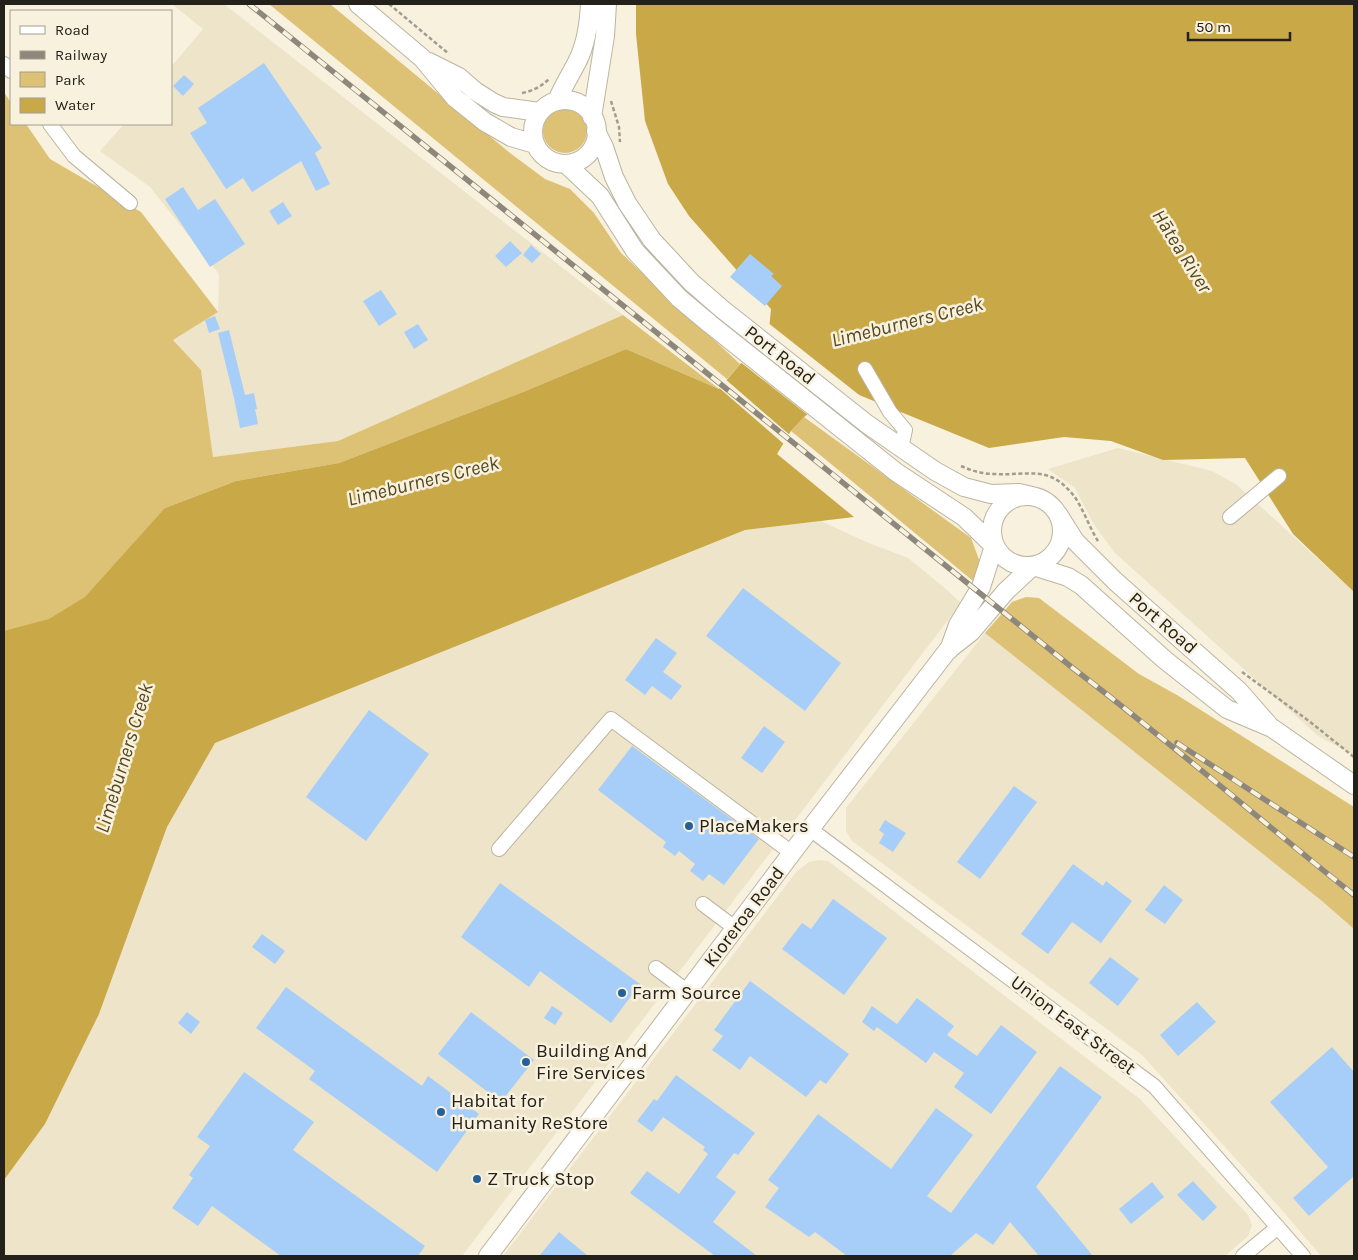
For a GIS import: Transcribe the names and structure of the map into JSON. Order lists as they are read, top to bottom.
{
  "streets": {
    "main road": ["Port Road", "Kioreroa Road"],
    "street": ["Union East Street"]
  },
  "crossings": [
    ["Port Road", "Kioreroa Road"],
    ["Kioreroa Road", "Union East Street"]
  ],
  "water": ["Hātea River", "Limeburners Creek"],
  "places": [
    "PlaceMakers",
    "Farm Source",
    "Building And Fire Services",
    "Habitat for Humanity ReStore",
    "Z Truck Stop"
  ],
  "legend": [
    "Road",
    "Railway",
    "Park",
    "Water"
  ],
  "scale_bar": "50 m"
}
